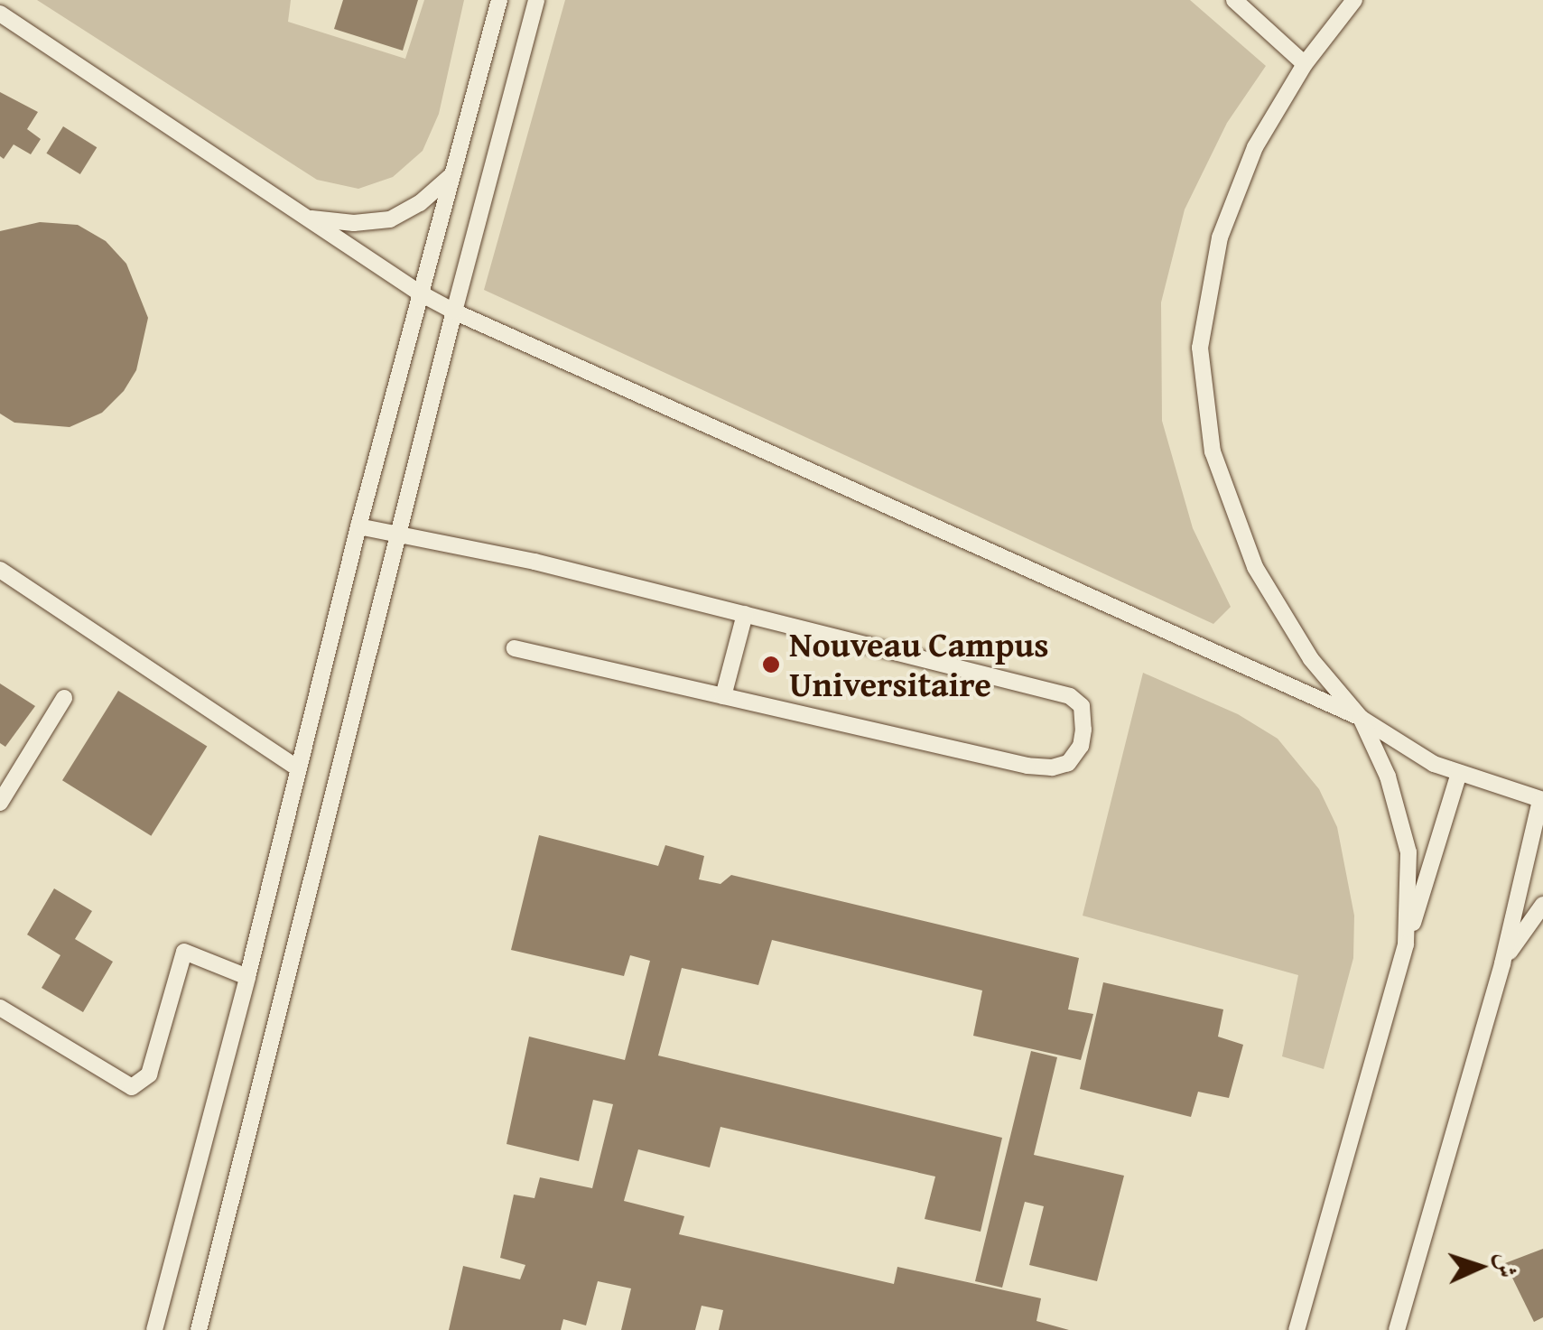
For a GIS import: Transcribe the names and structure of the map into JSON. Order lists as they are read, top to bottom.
{
  "places": ["Nouveau Campus Universitaire"],
  "north": "right"
}
